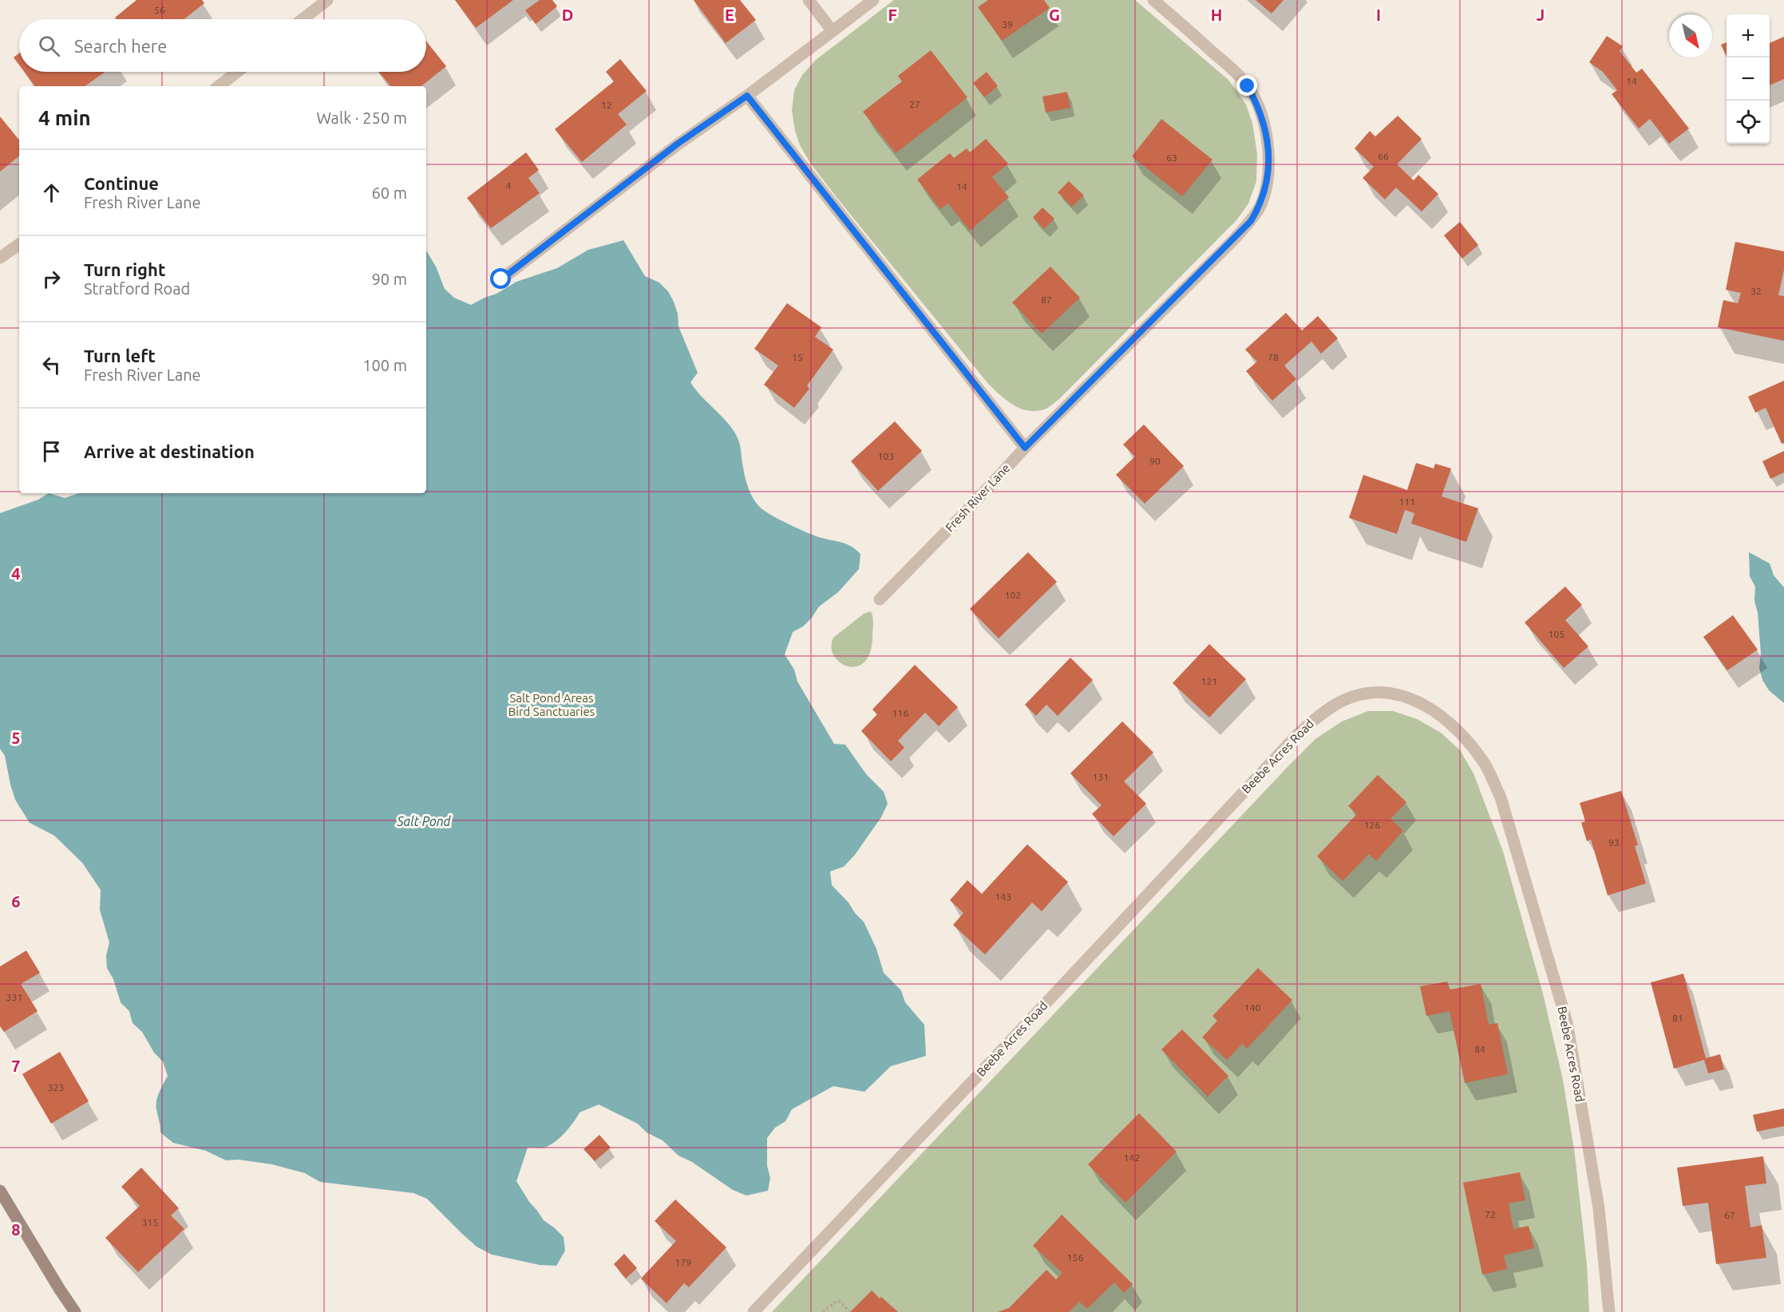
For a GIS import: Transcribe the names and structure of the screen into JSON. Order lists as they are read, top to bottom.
{
  "streets": {
    "street": ["Fresh River Lane", "Beebe Acres Road"]
  },
  "water": ["Salt Pond"],
  "parks": ["Salt Pond Areas Bird Sanctuaries"],
  "house_numbers": [
    "56",
    "39",
    "14",
    "27",
    "12",
    "66",
    "63",
    "4",
    "14",
    "32",
    "87",
    "15",
    "78",
    "103",
    "90",
    "111",
    "102",
    "105",
    "121",
    "116",
    "131",
    "126",
    "93",
    "143",
    "331",
    "140",
    "81",
    "84",
    "323",
    "142",
    "72",
    "67",
    "315",
    "156",
    "179"
  ],
  "north": "bottom right",
  "page": {
    "map_buttons": ["+", "−"],
    "search": "Search here",
    "heading": ["4 min", "Walk · 250 m"],
    "list": [
      ["Continue", "Fresh River Lane", "60 m"],
      ["Turn right", "Stratford Road", "90 m"],
      ["Turn left", "Fresh River Lane", "100 m"],
      "Arrive at destination"
    ]
  },
  "grid": {
    "columns": [
      "D",
      "E",
      "F",
      "G",
      "H",
      "I",
      "J"
    ],
    "rows": [
      "4",
      "5",
      "6",
      "7",
      "8"
    ]
  }
}
